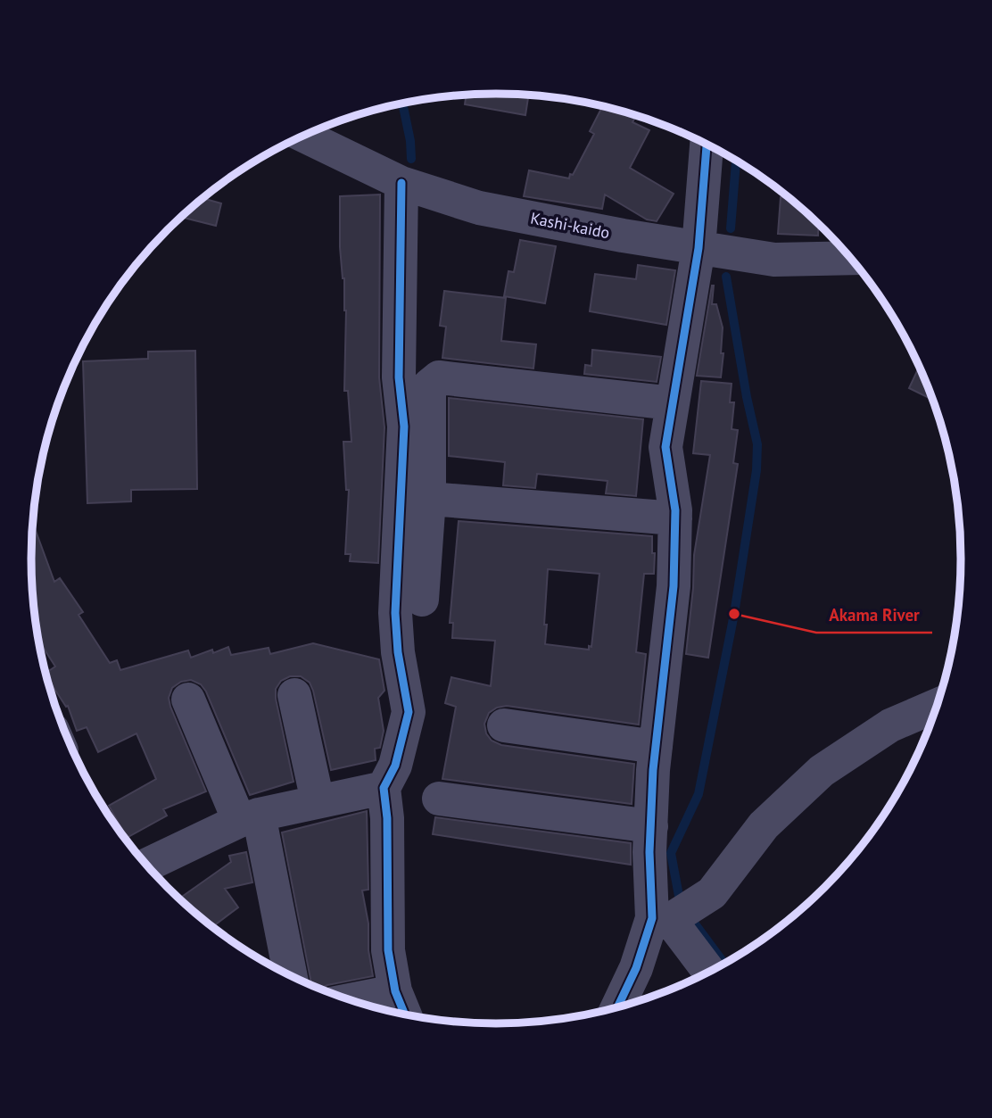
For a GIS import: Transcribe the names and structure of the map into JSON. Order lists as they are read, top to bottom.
{
  "streets": {
    "street": ["Kashi-kaido"]
  },
  "places": ["Akama River"]
}
